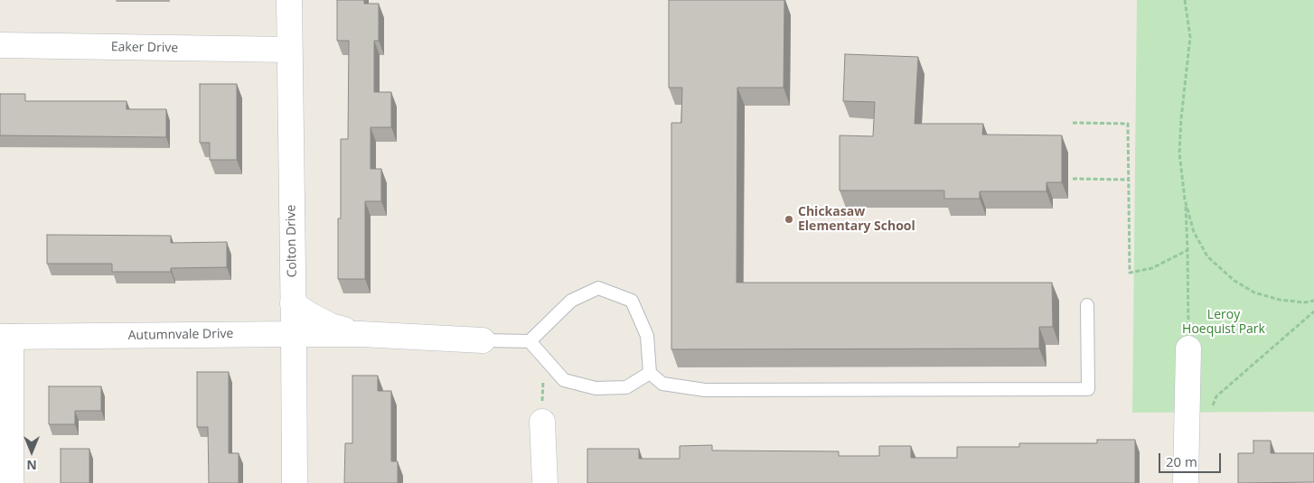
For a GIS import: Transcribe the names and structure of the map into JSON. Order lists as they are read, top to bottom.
{
  "streets": {
    "street": ["Eaker Drive", "Colton Drive", "Autumnvale Drive"]
  },
  "crossings": [
    ["Eaker Drive", "Colton Drive"],
    ["Colton Drive", "Autumnvale Drive"]
  ],
  "parks": ["Leroy Hoequist Park"],
  "places": ["Chickasaw Elementary School"],
  "scale_bar": "20 m",
  "north": "bottom"
}
